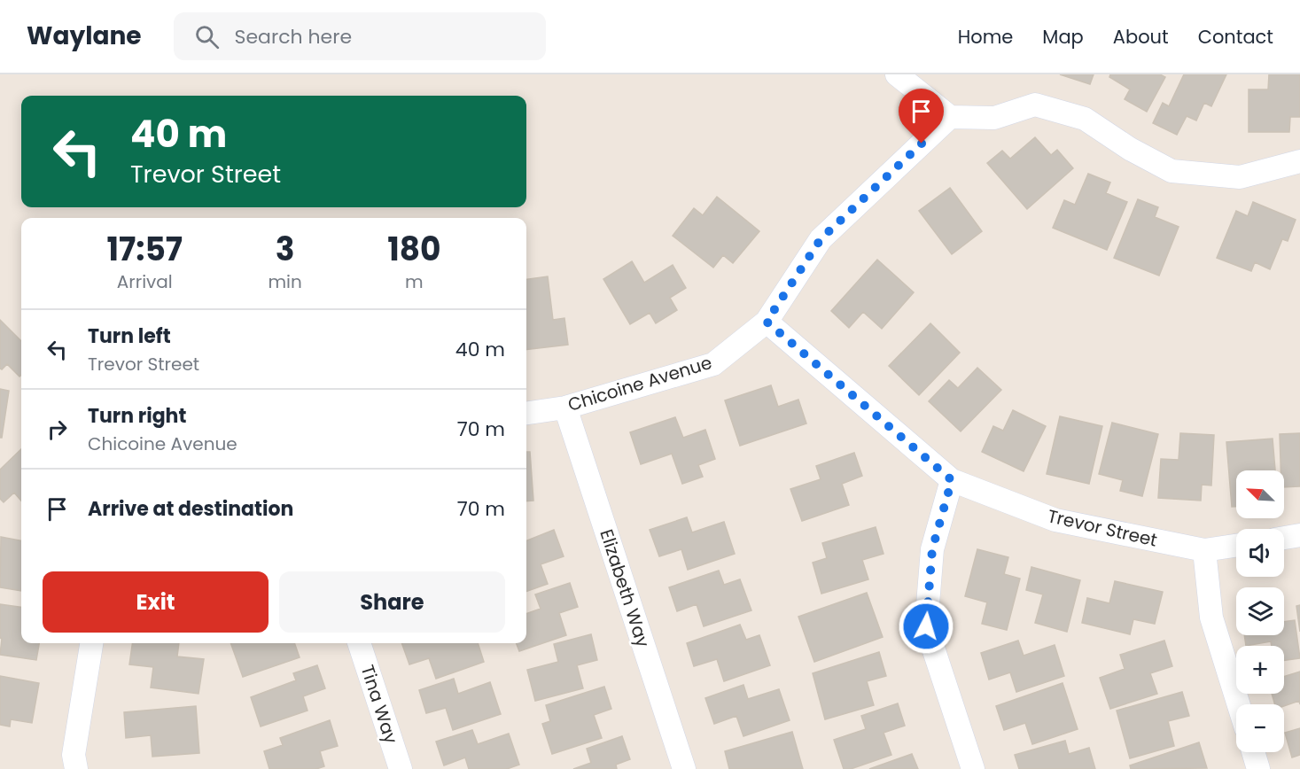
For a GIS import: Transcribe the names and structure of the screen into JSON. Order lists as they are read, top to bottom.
{
  "streets": {
    "street": [
      "Chicoine Avenue",
      "Trevor Street",
      "Elizabeth Way",
      "Tina Way"
    ]
  },
  "crossings": [
    ["Chicoine Avenue", "Trevor Street"],
    ["Chicoine Avenue", "Elizabeth Way"]
  ],
  "north": "top left",
  "page": {
    "header": "Waylane",
    "search": "Search here",
    "nav": [
      "Home",
      "Map",
      "About",
      "Contact"
    ],
    "turn": ["40 m", "Trevor Street"],
    "eta": [
      "17:57",
      "Arrival",
      "3",
      "min",
      "180",
      "m"
    ],
    "list": [
      {
        "name": "Turn left",
        "note": "Trevor Street",
        "value": "40 m"
      },
      {
        "name": "Turn right",
        "note": "Chicoine Avenue",
        "value": "70 m"
      },
      {
        "name": "Arrive at destination",
        "value": "70 m"
      }
    ],
    "map_buttons": ["+", "−"],
    "buttons": ["Exit", "Share"]
  }
}
